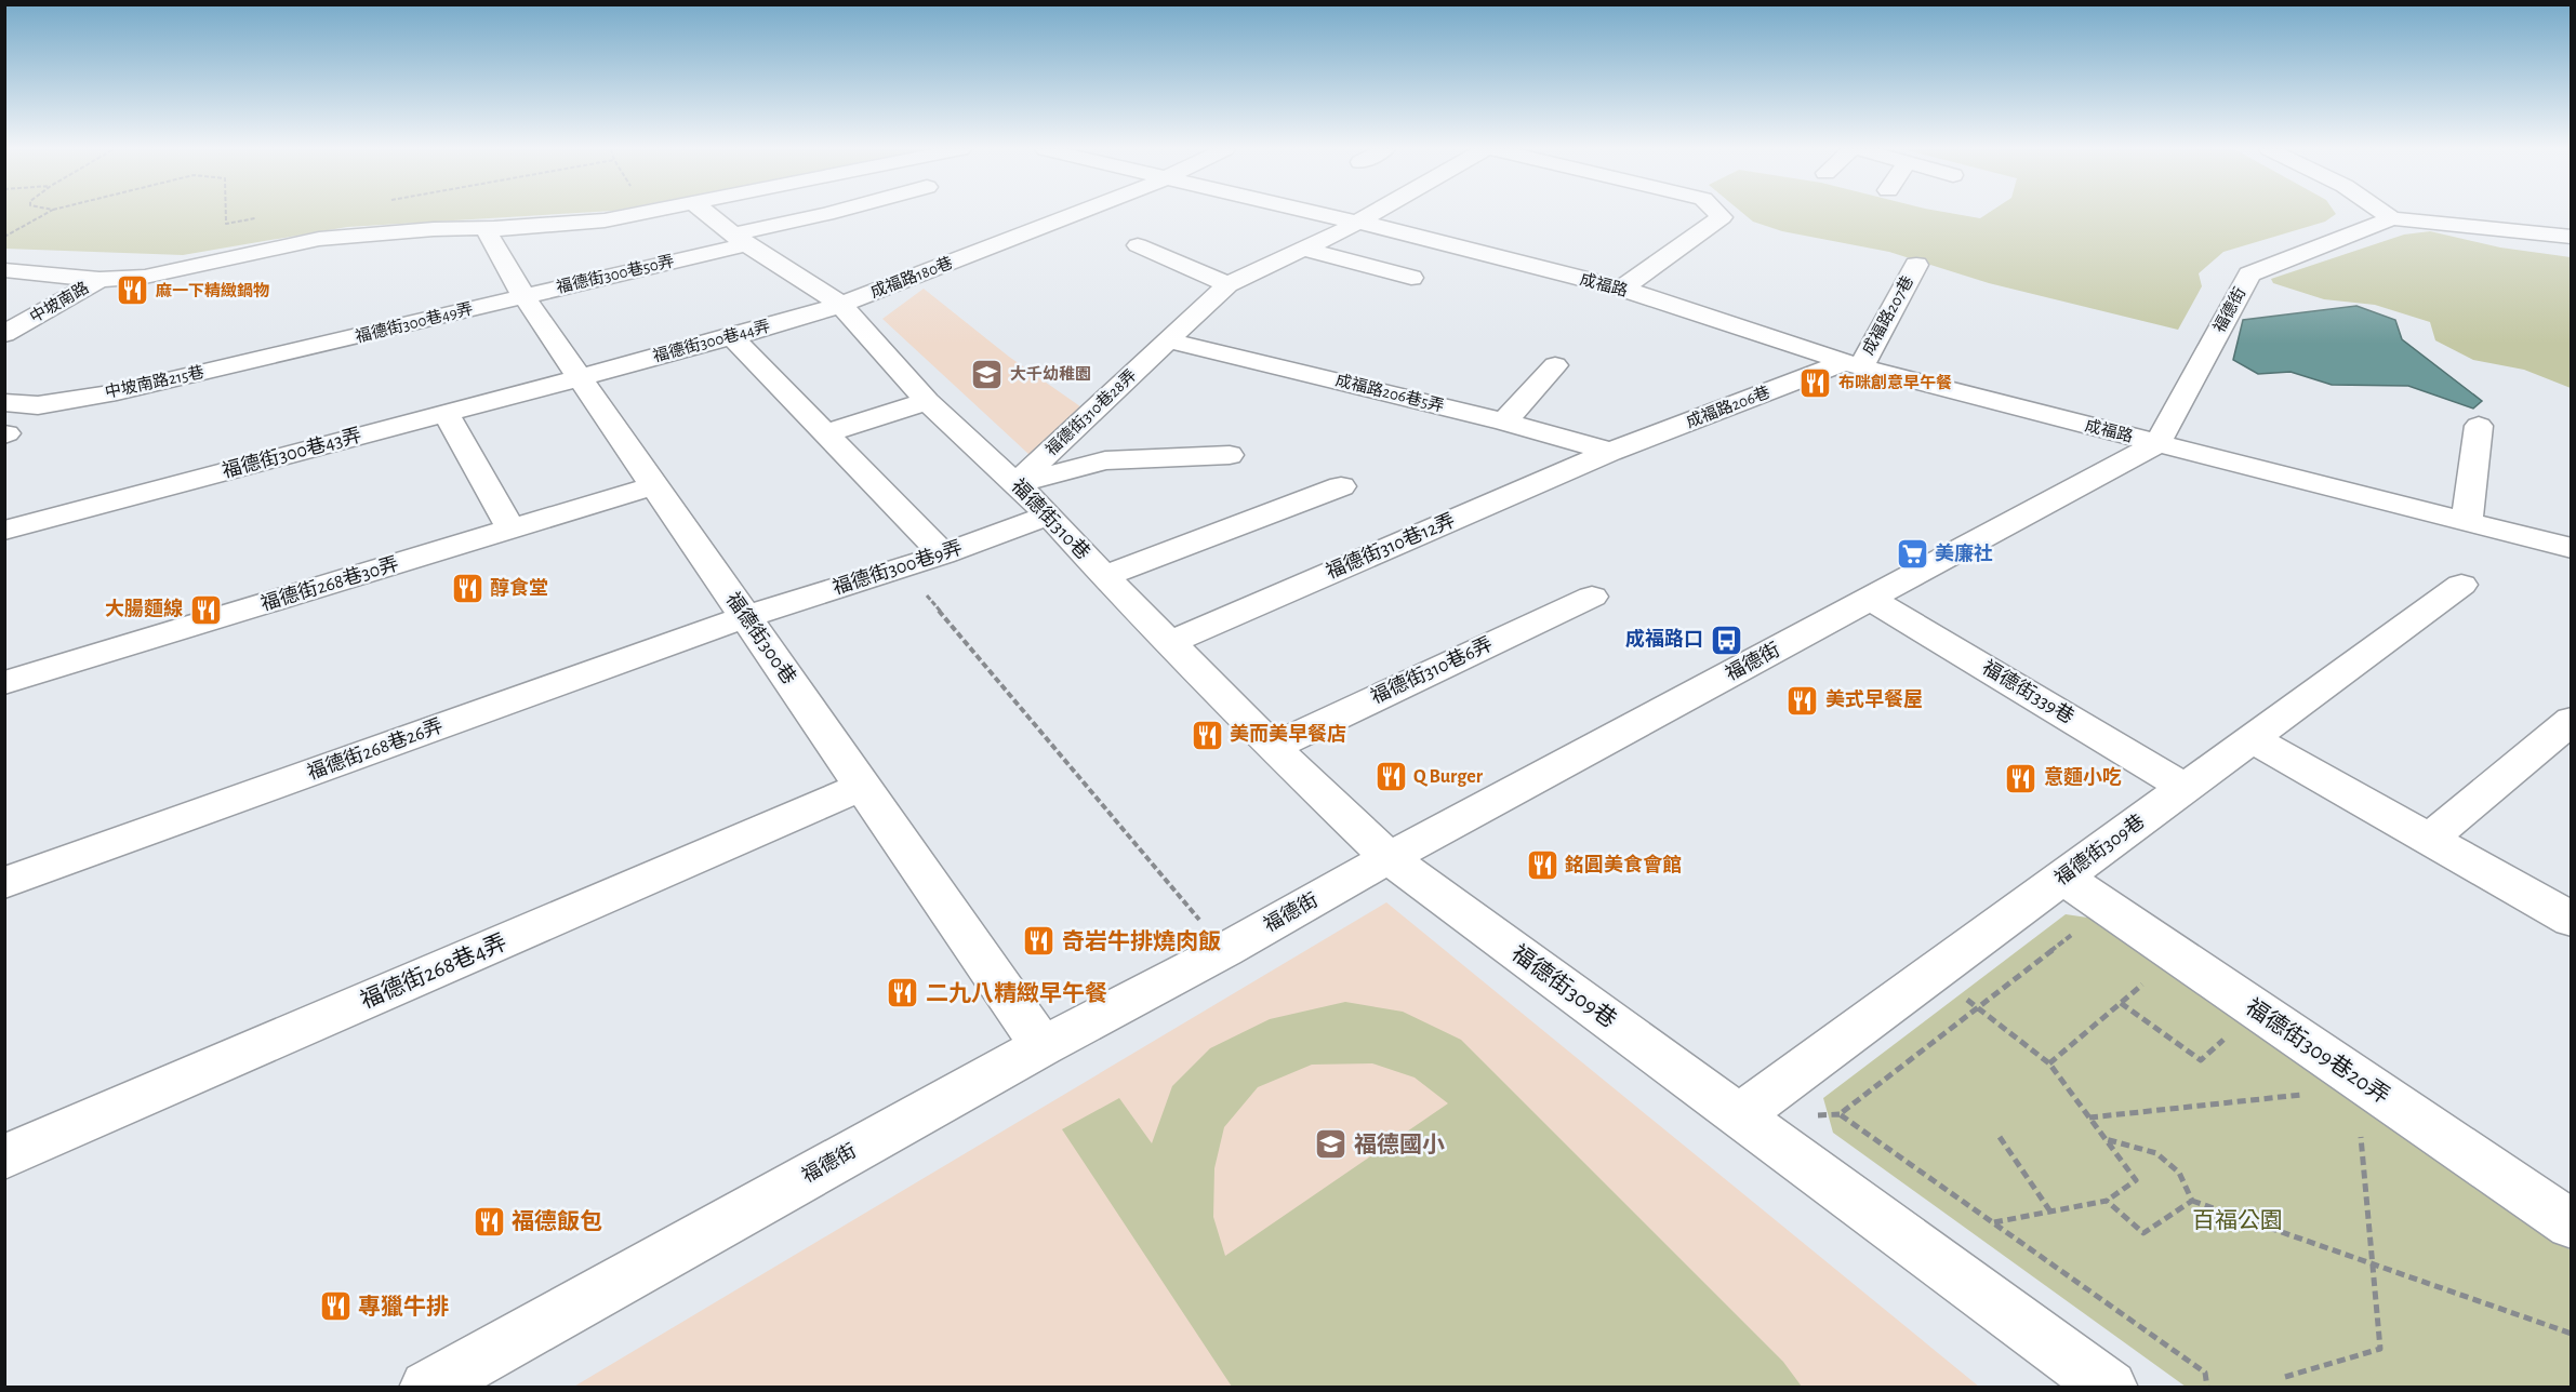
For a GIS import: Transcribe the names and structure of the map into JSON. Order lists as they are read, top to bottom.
{
  "streets": {
    "street": [
      "福德街300巷50弄",
      "成福路180巷",
      "成福路",
      "中坡南路",
      "福德街",
      "成福路207巷",
      "福德街300巷49弄",
      "福德街300巷44弄",
      "中坡南路215巷",
      "成福路206巷5弄",
      "成福路206巷",
      "福德街310巷28弄",
      "福德街300巷43弄",
      "福德街310巷",
      "福德街310巷12弄",
      "福德街300巷9弄",
      "福德街268巷30弄",
      "福德街300巷",
      "福德街310巷6弄",
      "福德街339巷",
      "福德街268巷26弄",
      "福德街309巷",
      "福德街268巷4弄",
      "福德街309巷20弄"
    ]
  },
  "crossings": [
    ["福德街300巷50弄", "福德街300巷49弄"],
    ["福德街300巷50弄", "福德街310巷"],
    ["福德街300巷50弄", "福德街300巷"],
    ["成福路180巷", "福德街300巷44弄"],
    ["成福路180巷", "福德街310巷"],
    ["成福路", "福德街"],
    ["成福路", "成福路207巷"],
    ["成福路", "成福路206巷"],
    ["成福路", "福德街310巷28弄"],
    ["福德街", "福德街310巷"],
    ["福德街", "福德街300巷"],
    ["福德街", "福德街339巷"],
    ["福德街", "福德街309巷"],
    ["成福路207巷", "成福路206巷"],
    ["福德街300巷49弄", "中坡南路215巷"],
    ["福德街300巷49弄", "福德街300巷"],
    ["福德街300巷44弄", "福德街300巷43弄"],
    ["福德街300巷44弄", "福德街310巷"],
    ["福德街300巷44弄", "福德街300巷"],
    ["成福路206巷5弄", "成福路206巷"],
    ["成福路206巷5弄", "福德街310巷28弄"],
    ["成福路206巷5弄", "福德街310巷12弄"],
    ["成福路206巷", "福德街310巷12弄"],
    ["福德街310巷28弄", "福德街310巷"],
    ["福德街300巷43弄", "福德街300巷"],
    ["福德街310巷", "福德街310巷12弄"],
    ["福德街310巷", "福德街300巷9弄"],
    ["福德街310巷", "福德街310巷6弄"],
    ["福德街310巷", "福德街309巷"],
    ["福德街300巷9弄", "福德街300巷"],
    ["福德街300巷9弄", "福德街268巷26弄"],
    ["福德街268巷30弄", "福德街300巷"],
    ["福德街300巷", "福德街268巷26弄"],
    ["福德街300巷", "福德街268巷4弄"],
    ["福德街339巷", "福德街309巷"],
    ["福德街309巷", "福德街309巷20弄"]
  ],
  "parks": ["百福公園"],
  "places": {
    "restaurant": [
      "麻一下精緻鍋物",
      "布咪創意早午餐",
      "醇食堂",
      "大腸麵線",
      "美式早餐屋",
      "美而美早餐店",
      "Q Burger",
      "意麵小吃",
      "銘圓美食會館",
      "奇岩牛排燒肉飯",
      "二九八精緻早午餐",
      "福德飯包",
      "專獵牛排"
    ],
    "school or university": ["大千幼稚園", "福德國小"],
    "supermarket": ["美廉社"],
    "bus stop": ["成福路口"]
  }
}
